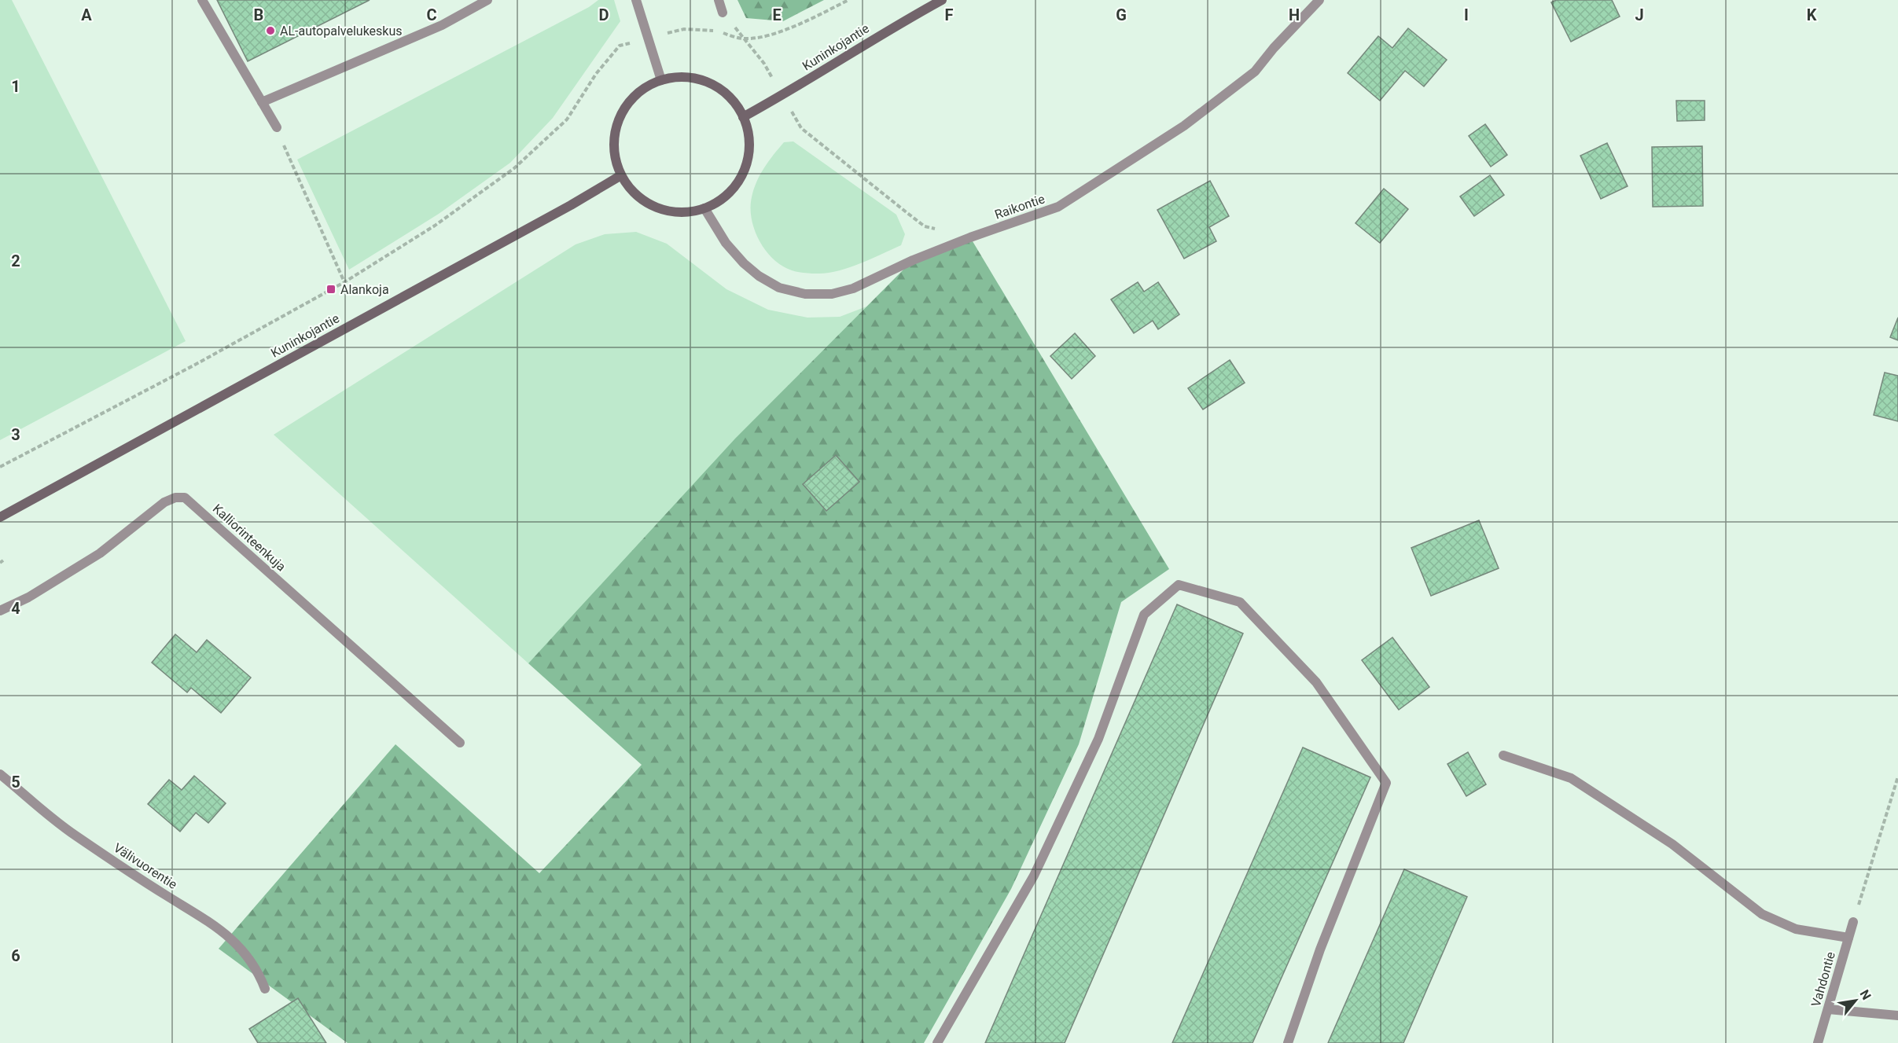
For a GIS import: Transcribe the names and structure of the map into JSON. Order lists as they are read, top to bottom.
{
  "streets": {
    "main road": ["Kuninkojantie"],
    "street": [
      "Raikontie",
      "Kalliorinteenkuja",
      "Välivuorentie",
      "Vahdontie"
    ]
  },
  "crossings": [
    ["Kuninkojantie", "Raikontie"]
  ],
  "places": {
    "other": ["AL-autopalvelukeskus"],
    "transit": ["Alankoja"]
  },
  "north": "top right",
  "grid": {
    "columns": [
      "A",
      "B",
      "C",
      "D",
      "E",
      "F",
      "G",
      "H",
      "I",
      "J",
      "K"
    ],
    "rows": [
      "1",
      "2",
      "3",
      "4",
      "5",
      "6"
    ]
  }
}
